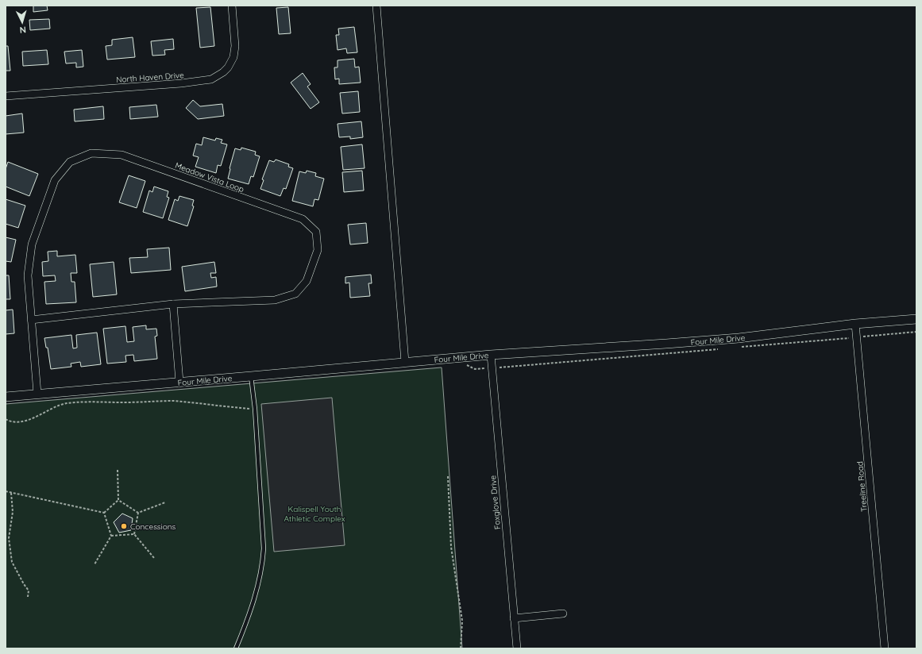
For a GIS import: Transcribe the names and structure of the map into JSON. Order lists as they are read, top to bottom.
{
  "streets": {
    "street": [
      "North Haven Drive",
      "Meadow Vista Loop",
      "Four Mile Drive",
      "Treeline Road",
      "Foxglove Drive"
    ]
  },
  "crossings": [
    ["Meadow Vista Loop", "Four Mile Drive"],
    ["Four Mile Drive", "Treeline Road"],
    ["Four Mile Drive", "Foxglove Drive"]
  ],
  "parks": ["Kalispell Youth Athletic Complex"],
  "places": ["Concessions"],
  "north": "bottom"
}
